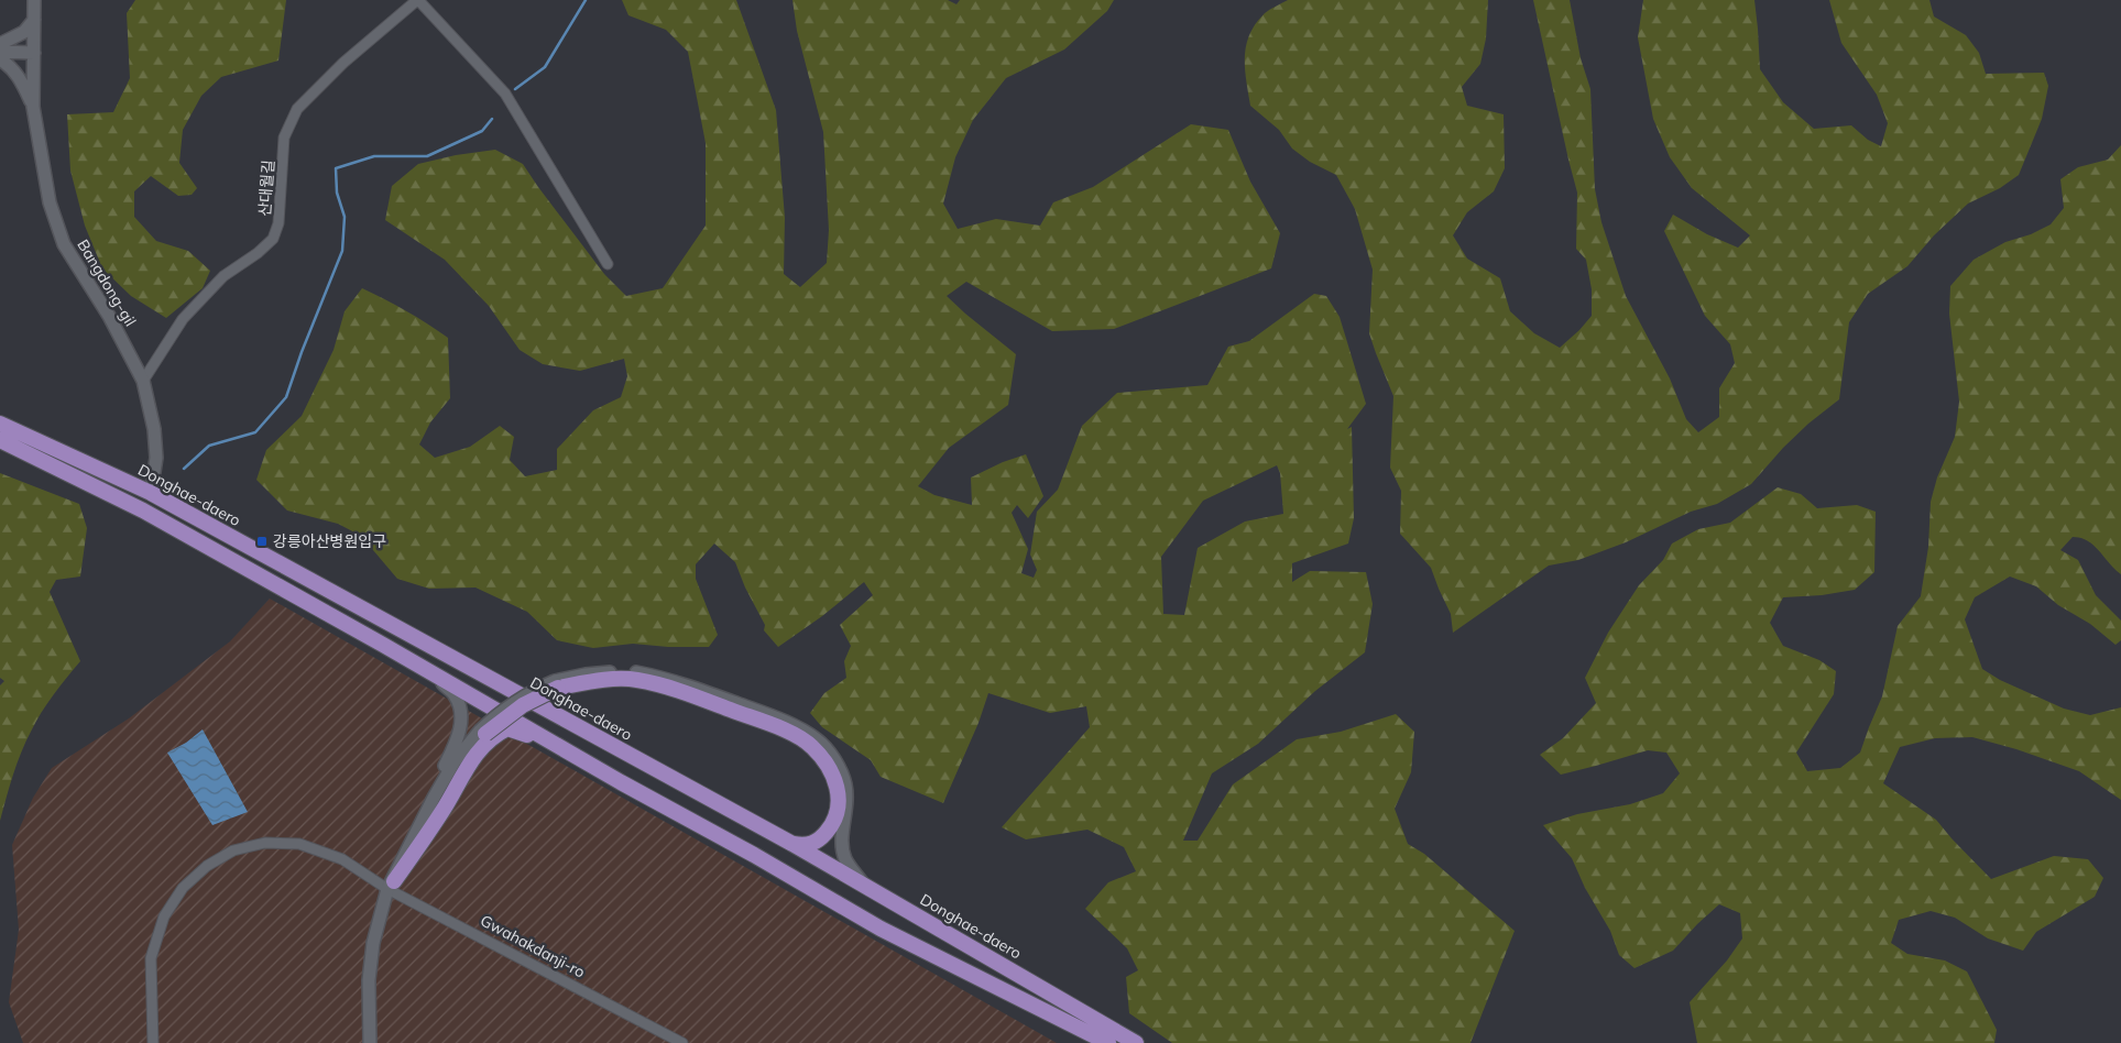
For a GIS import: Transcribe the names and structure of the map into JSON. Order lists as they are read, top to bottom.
{
  "streets": {
    "highway": ["Donghae-daero"],
    "street": ["산대월길", "Bangdong-gil", "Gwahakdanji-ro"]
  },
  "crossings": [
    ["산대월길", "Bangdong-gil"],
    ["Bangdong-gil", "Donghae-daero"]
  ],
  "places": {
    "transit": ["강릉아산병원입구"]
  }
}
